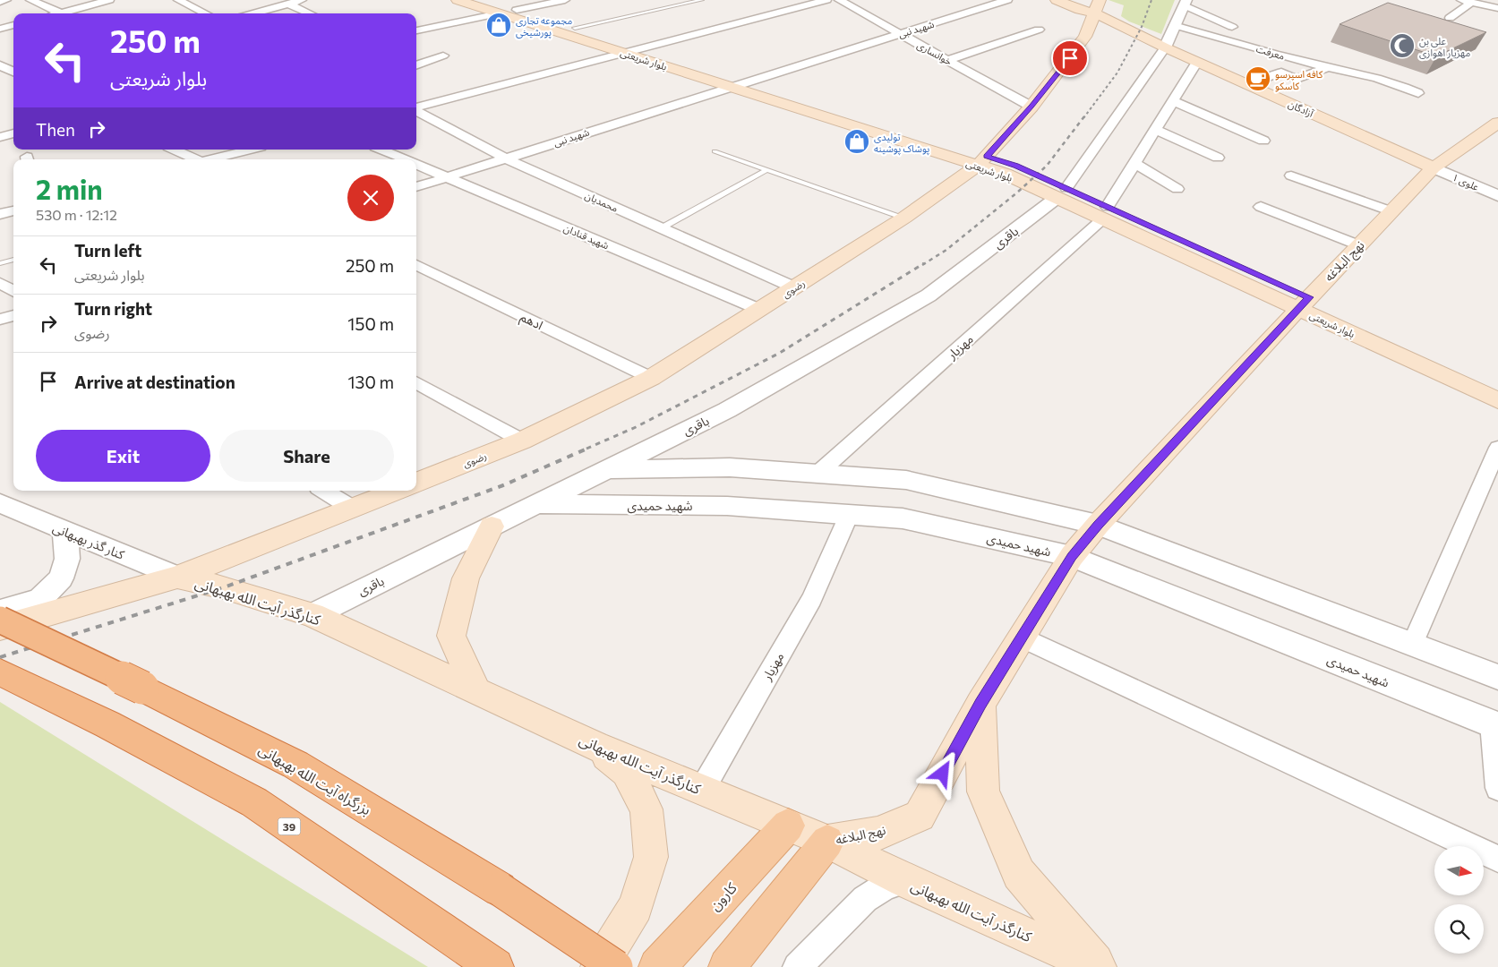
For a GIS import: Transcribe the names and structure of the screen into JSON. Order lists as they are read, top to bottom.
{
  "streets": {
    "highway": ["بزرگراه آیت الله بهبهانی", "39"],
    "main road": [
      "بلوار شریعتی",
      "آزادگان",
      "نهج البلاغه",
      "رضوی",
      "کنارگذر آیت الله بهبهانی",
      "کارون"
    ],
    "street": [
      "شهید نبی",
      "معرفت",
      "خوانساری",
      "علوی ۱",
      "محمدیان",
      "شهید قنادان",
      "باقری",
      "ادهم",
      "مهزیار",
      "شهید حمیدی",
      "کنار گذر بهبهانی"
    ]
  },
  "crossings": [
    ["شهید نبی", "خوانساری"],
    ["شهید نبی", "بلوار شریعتی"],
    ["شهید نبی", "محمدیان"],
    ["شهید نبی", "شهید قنادان"],
    ["معرفت", "باقری"],
    ["خوانساری", "رضوی"],
    ["بلوار شریعتی", "باقری"],
    ["بلوار شریعتی", "نهج البلاغه"],
    ["بلوار شریعتی", "رضوی"],
    ["بلوار شریعتی", "مهزیار"],
    ["آزادگان", "علوی ۱"],
    ["آزادگان", "باقری"],
    ["آزادگان", "نهج البلاغه"],
    ["آزادگان", "رضوی"],
    ["علوی ۱", "نهج البلاغه"],
    ["محمدیان", "رضوی"],
    ["شهید قنادان", "رضوی"],
    ["باقری", "شهید حمیدی"],
    ["باقری", "کنارگذر آیت الله بهبهانی"],
    ["نهج البلاغه", "شهید حمیدی"],
    ["نهج البلاغه", "کنارگذر آیت الله بهبهانی"],
    ["رضوی", "ادهم"],
    ["مهزیار", "شهید حمیدی"],
    ["مهزیار", "کنارگذر آیت الله بهبهانی"],
    ["کنار گذر بهبهانی", "کنارگذر آیت الله بهبهانی"],
    ["کنارگذر آیت الله بهبهانی", "کارون"]
  ],
  "places": {
    "shop": ["مجموعه تجاری پورشیخی", "تولیدی پوشاک پوشینه"],
    "mosque": ["علی بن مهزیار اهوازی"],
    "cafe": ["کافه اسپرسو کاسکو"]
  },
  "north": "right",
  "page": {
    "turn": ["250 m", "بلوار شریعتی"],
    "then": "Then",
    "heading": ["2 min", "530 m · 12:12"],
    "list": [
      {
        "name": "Turn left",
        "note": "بلوار شریعتی",
        "value": "250 m"
      },
      {
        "name": "Turn right",
        "note": "رضوی",
        "value": "150 m"
      },
      {
        "name": "Arrive at destination",
        "value": "130 m"
      }
    ],
    "buttons": ["Exit", "Share"]
  }
}
